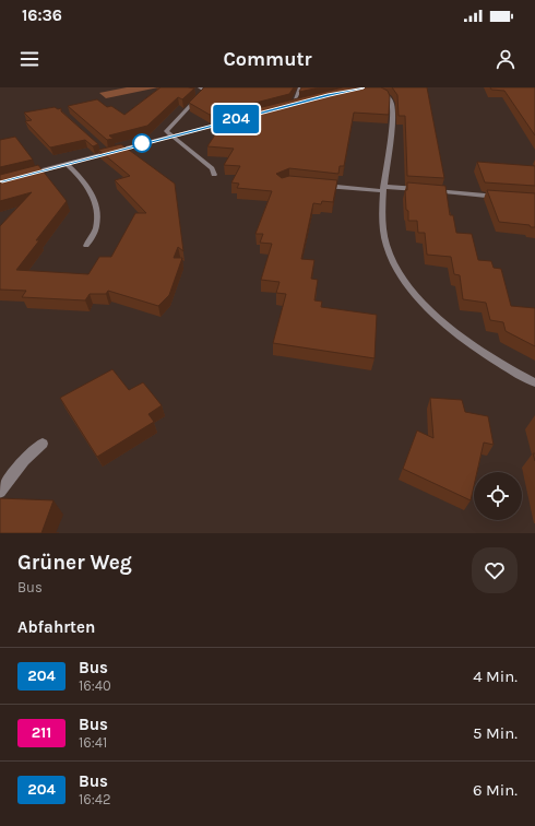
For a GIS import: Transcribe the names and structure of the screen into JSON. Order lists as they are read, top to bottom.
{
  "lines": ["bus line 204"],
  "page": {
    "status": "16:36",
    "header": "Commutr",
    "on_map": "204",
    "heading": [
      ["Grüner Weg", "Bus"],
      "Abfahrten"
    ],
    "list": [
      {
        "mark": "204",
        "name": "Bus",
        "note": "16:40",
        "value": "4 Min."
      },
      {
        "mark": "211",
        "name": "Bus",
        "note": "16:41",
        "value": "5 Min."
      },
      {
        "mark": "204",
        "name": "Bus",
        "note": "16:42",
        "value": "6 Min."
      }
    ]
  }
}
